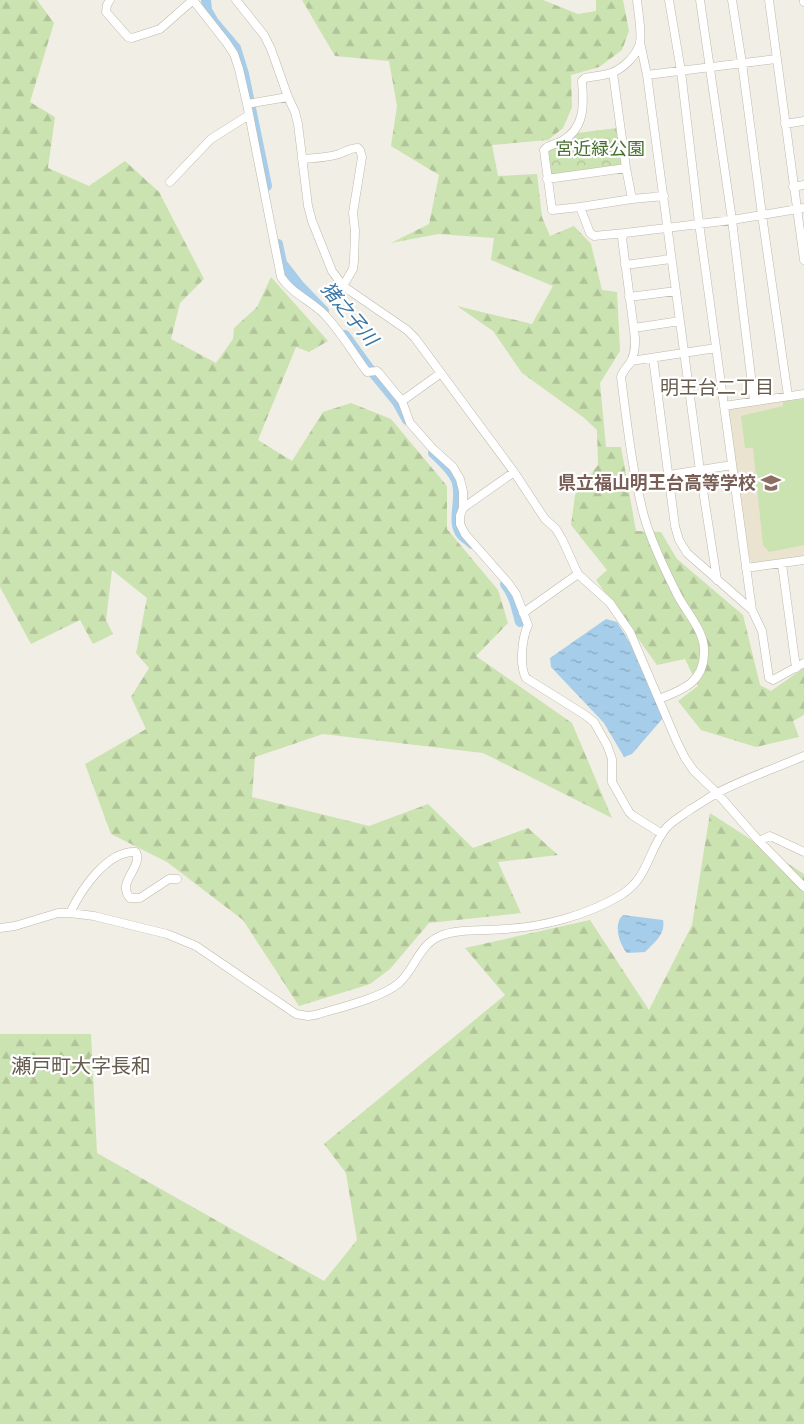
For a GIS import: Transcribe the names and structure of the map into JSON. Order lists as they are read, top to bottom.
{
  "districts": ["明王台二丁目", "瀬戸町大字長和"],
  "water": ["猪之子川"],
  "parks": ["宮近緑公園"],
  "places": {
    "school or university": ["県立福山明王台高等学校"]
  }
}
